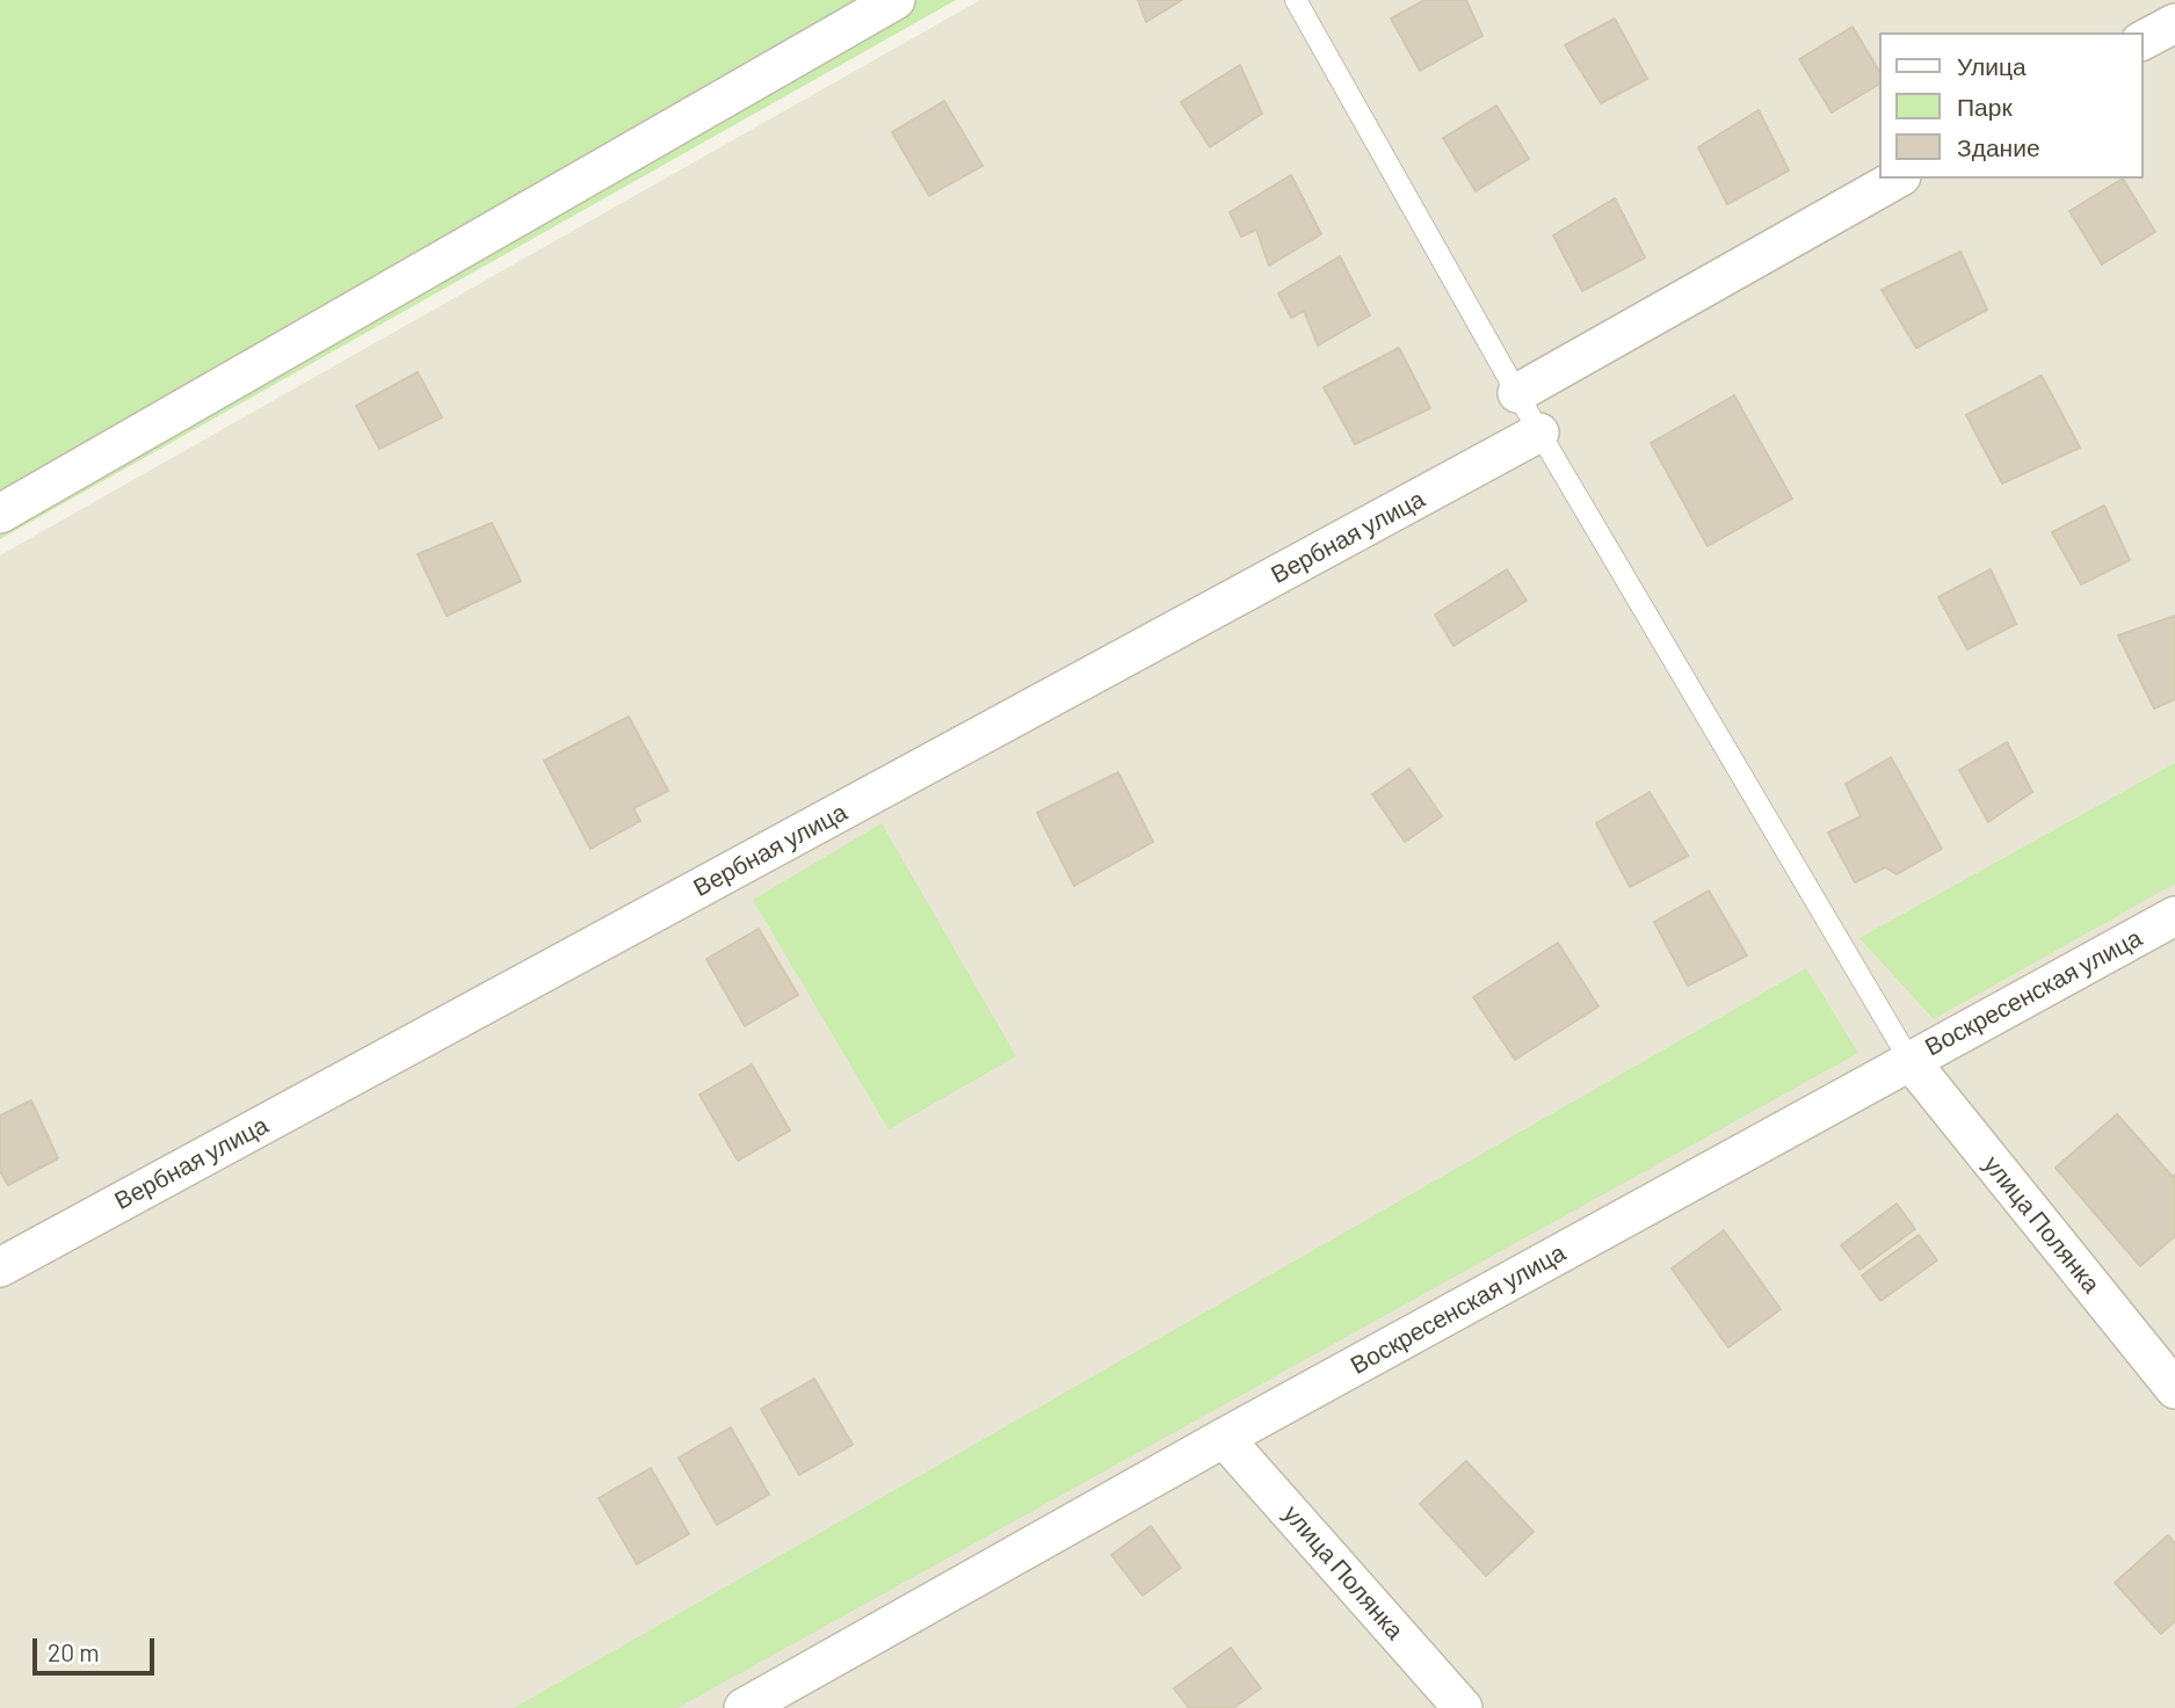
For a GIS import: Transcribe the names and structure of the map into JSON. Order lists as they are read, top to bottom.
{
  "streets": {
    "street": ["Вербная улица", "Воскресенская улица", "улица Полянка"]
  },
  "crossings": [
    ["Воскресенская улица", "улица Полянка"]
  ],
  "legend": ["Улица", "Парк", "Здание"],
  "scale_bar": "20 m"
}
